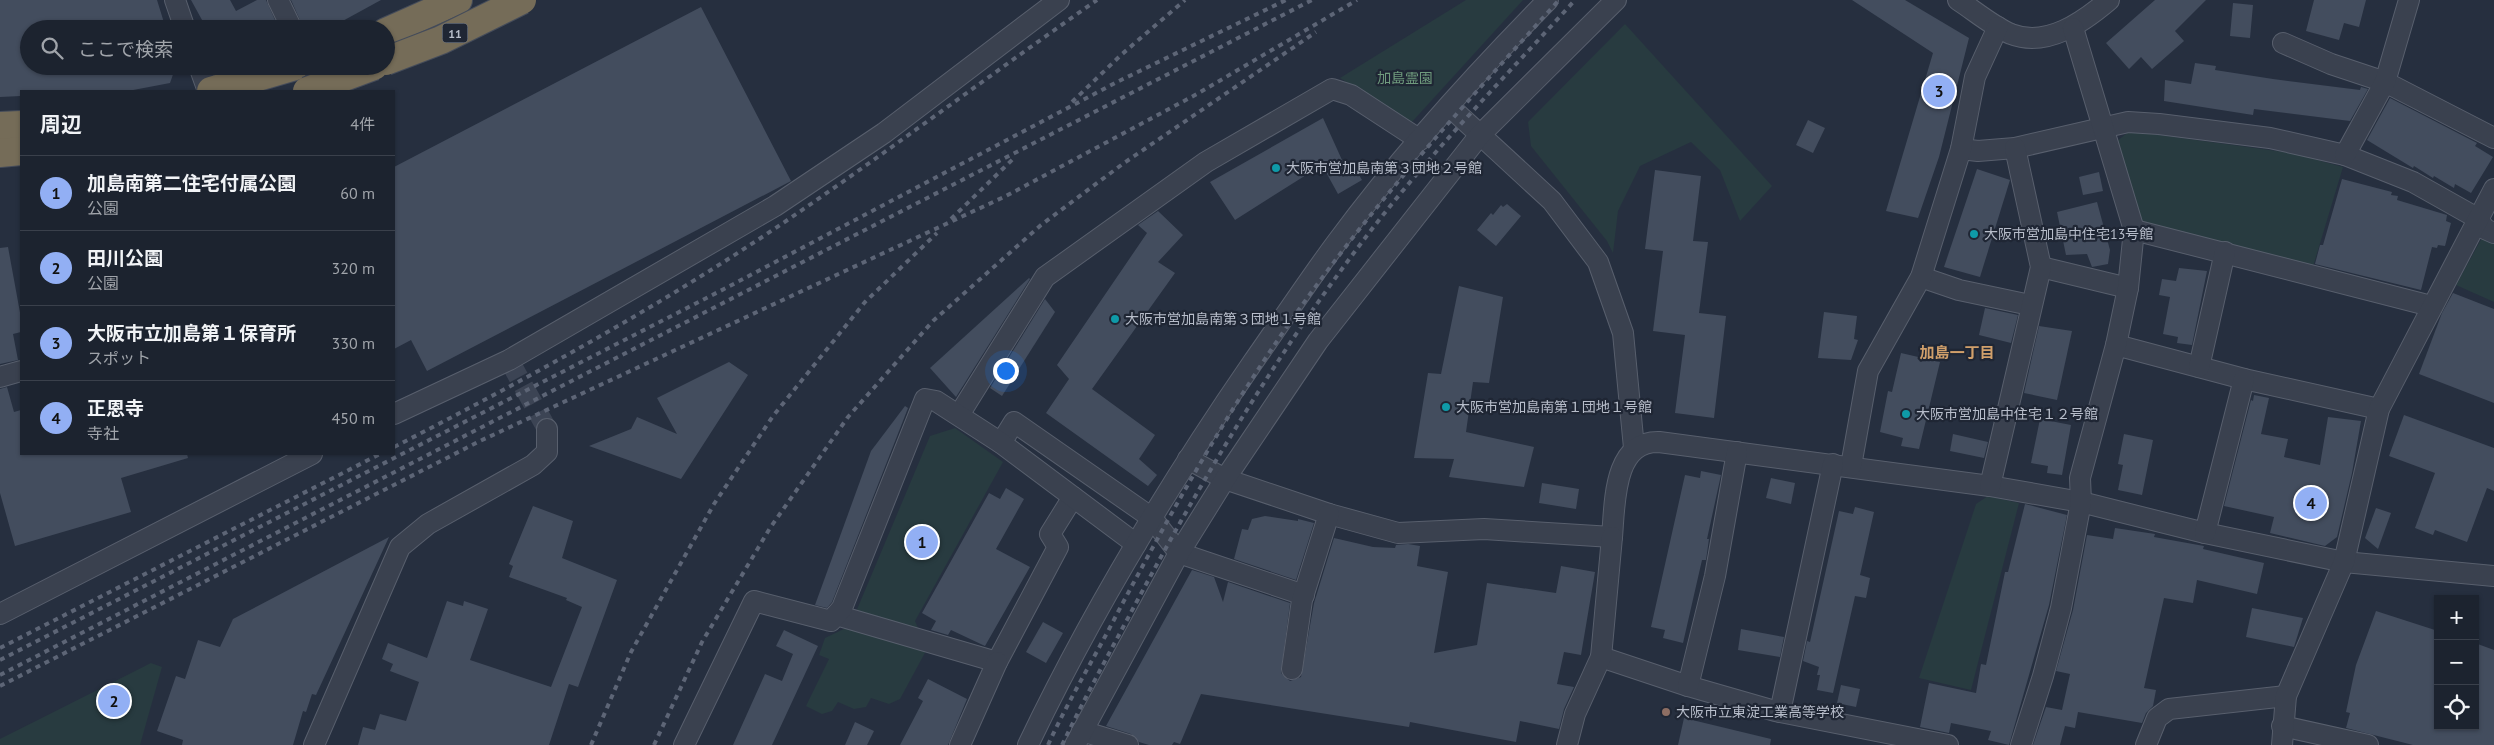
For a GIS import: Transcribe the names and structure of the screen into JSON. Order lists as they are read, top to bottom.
{
  "streets": {
    "highway": ["11"]
  },
  "districts": ["加島一丁目"],
  "parks": ["加島霊園"],
  "places": [
    "大阪市営加島南第３団地２号館",
    "大阪市営加島中住宅13号館",
    "大阪市営加島南第３団地１号館",
    "大阪市営加島南第１団地１号館",
    "大阪市営加島中住宅１２号館",
    "大阪市立東淀工業高等学校"
  ],
  "page": {
    "search": "ここで検索",
    "pins": [
      "3",
      "4",
      "1",
      "2"
    ],
    "heading": ["周辺", "4件"],
    "list": [
      {
        "mark": "1",
        "name": "加島南第二住宅付属公園",
        "note": "公園",
        "value": "60 m"
      },
      {
        "mark": "2",
        "name": "田川公園",
        "note": "公園",
        "value": "320 m"
      },
      {
        "mark": "3",
        "name": "大阪市立加島第１保育所",
        "note": "スポット",
        "value": "330 m"
      },
      {
        "mark": "4",
        "name": "正恩寺",
        "note": "寺社",
        "value": "450 m"
      }
    ],
    "map_buttons": ["+", "−"]
  }
}
